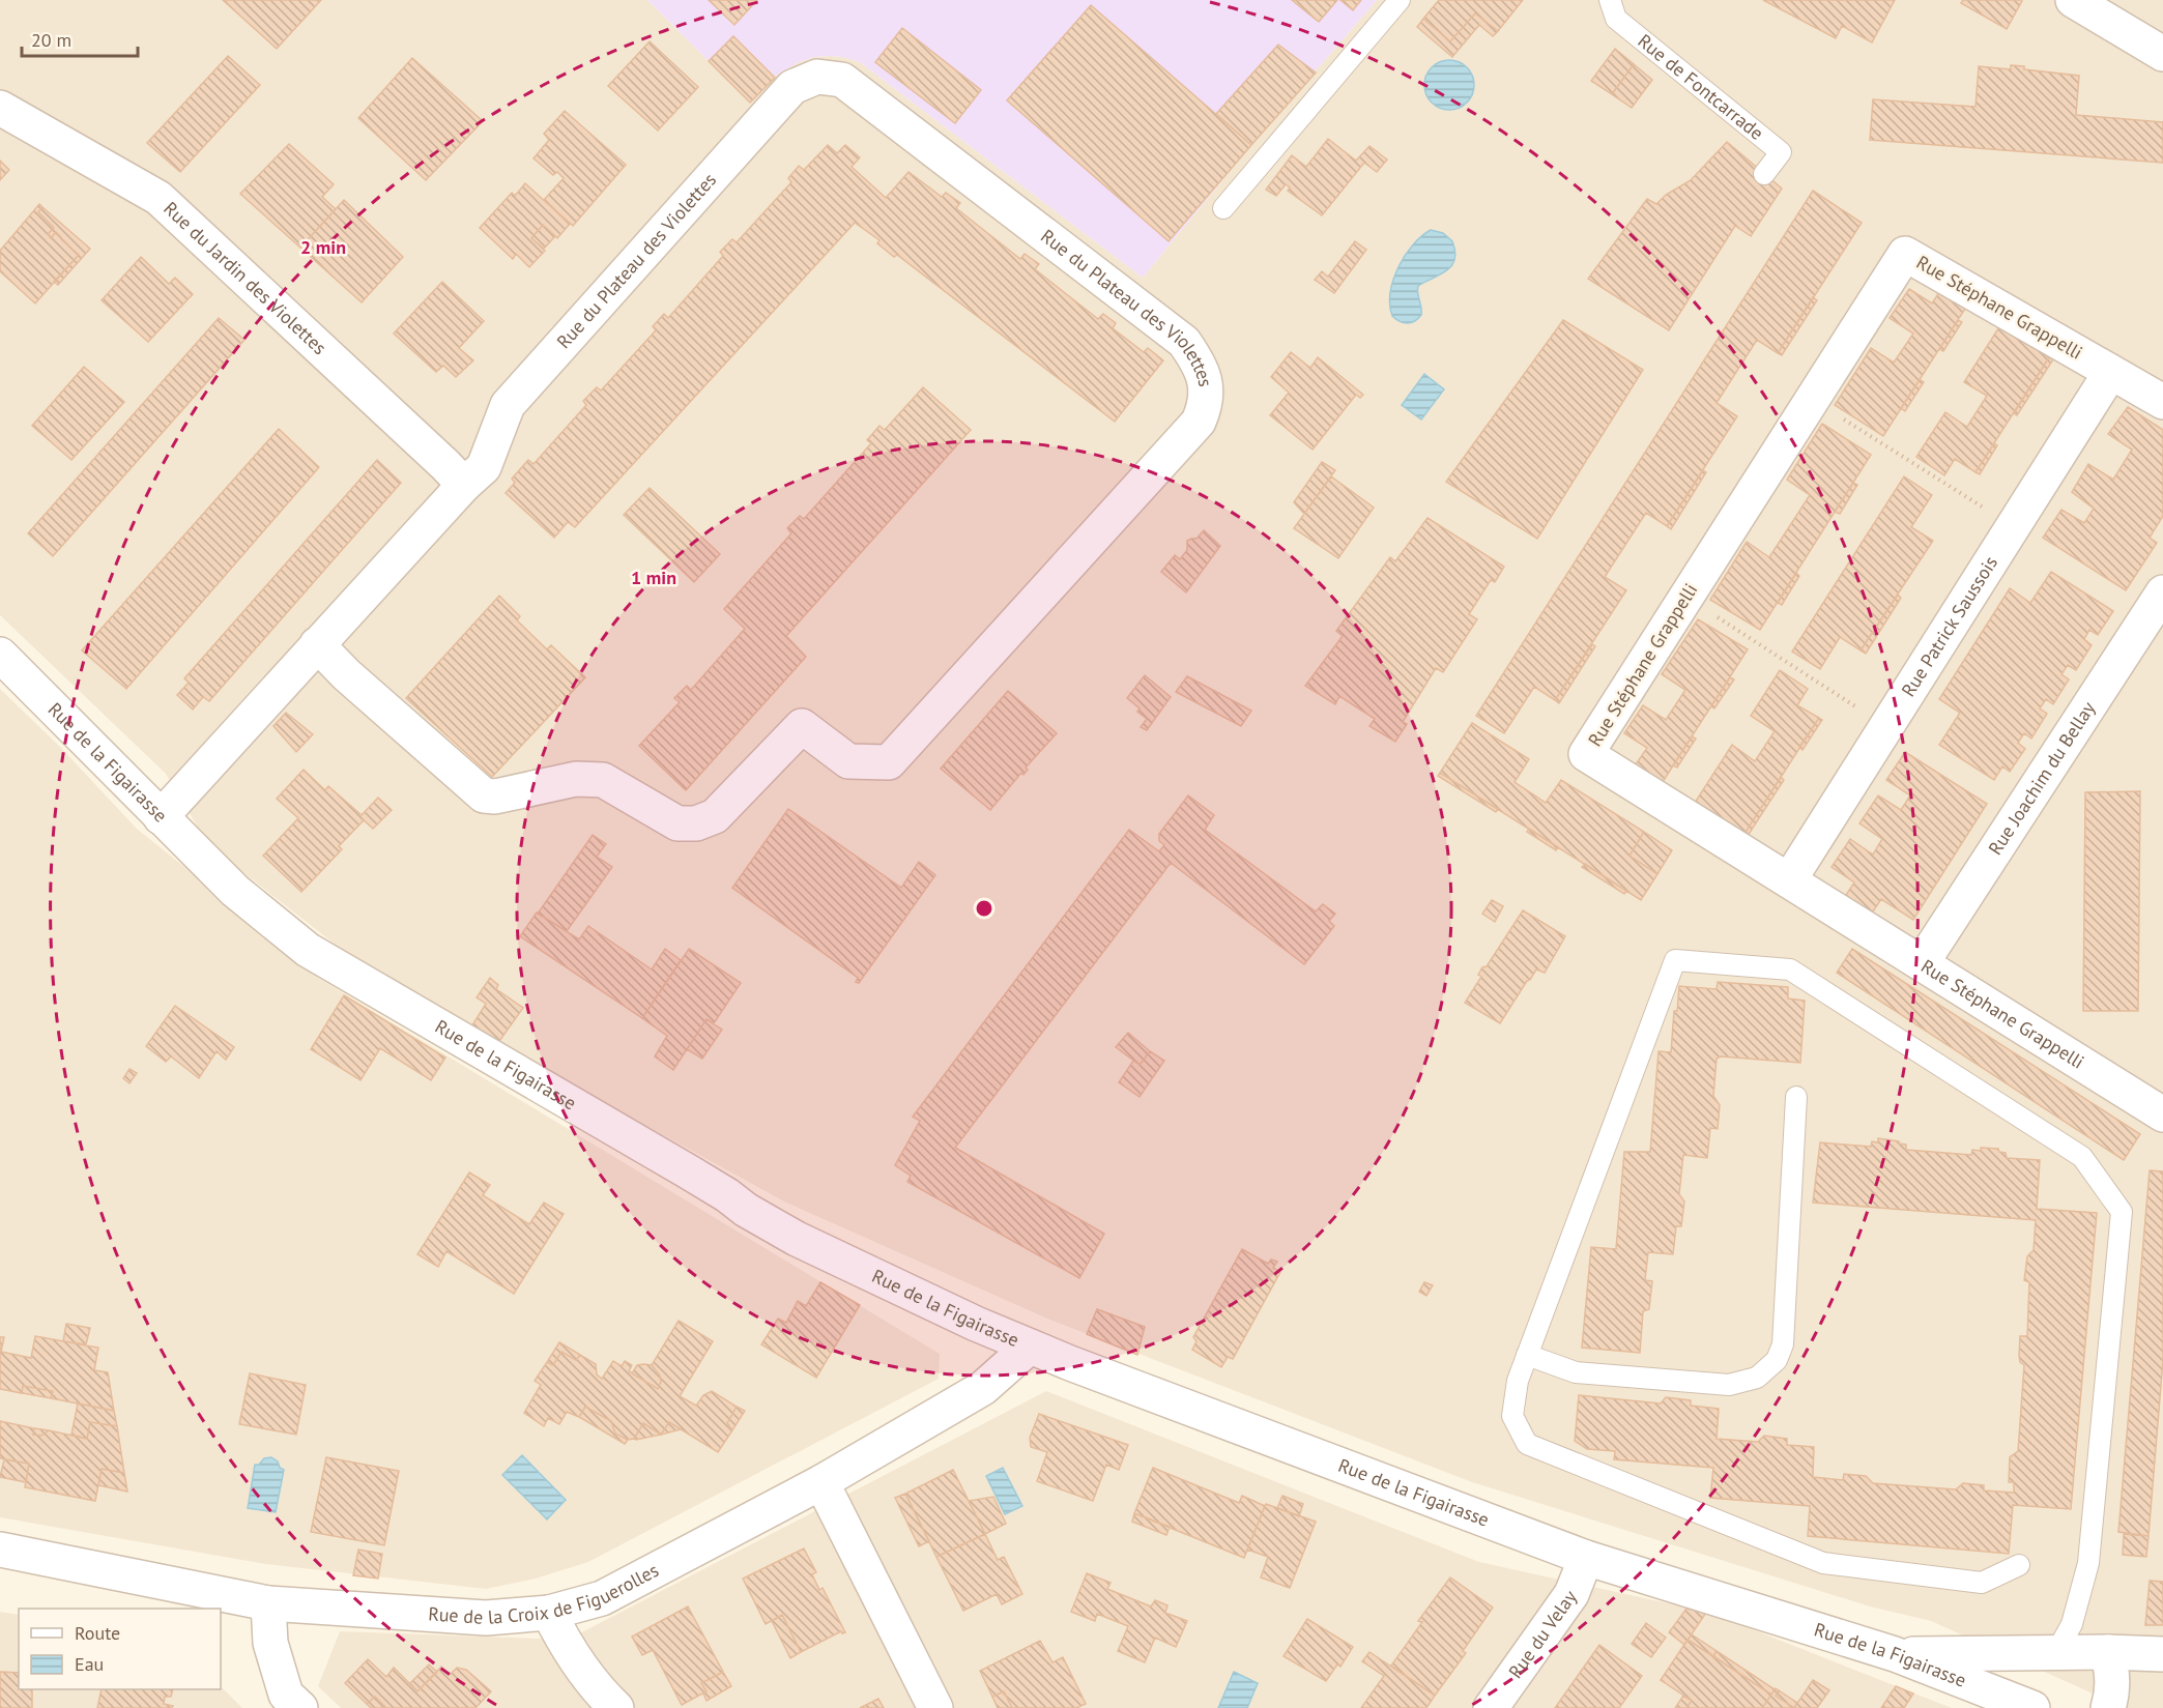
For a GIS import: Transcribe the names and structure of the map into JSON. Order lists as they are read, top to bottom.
{
  "streets": {
    "street": [
      "Rue du Plateau des Violettes",
      "Rue du Jardin des Violettes",
      "Rue Stéphane Grappelli",
      "Rue Patrick Saussois",
      "Rue de la Figairasse",
      "Rue Joachim du Bellay",
      "Rue de la Croix de Figuerolles",
      "Rue du Velay"
    ],
    "lane": ["Rue de Fontcarrade"]
  },
  "crossings": [
    ["Rue du Plateau des Violettes", "Rue du Jardin des Violettes"],
    ["Rue du Plateau des Violettes", "Rue de la Figairasse"],
    ["Rue Stéphane Grappelli", "Rue Patrick Saussois"],
    ["Rue Stéphane Grappelli", "Rue Joachim du Bellay"],
    ["Rue de la Figairasse", "Rue de la Croix de Figuerolles"],
    ["Rue de la Figairasse", "Rue du Velay"]
  ],
  "legend": ["Route", "Eau"],
  "scale_bar": "20 m",
  "rings": ["2 min", "1 min"]
}
